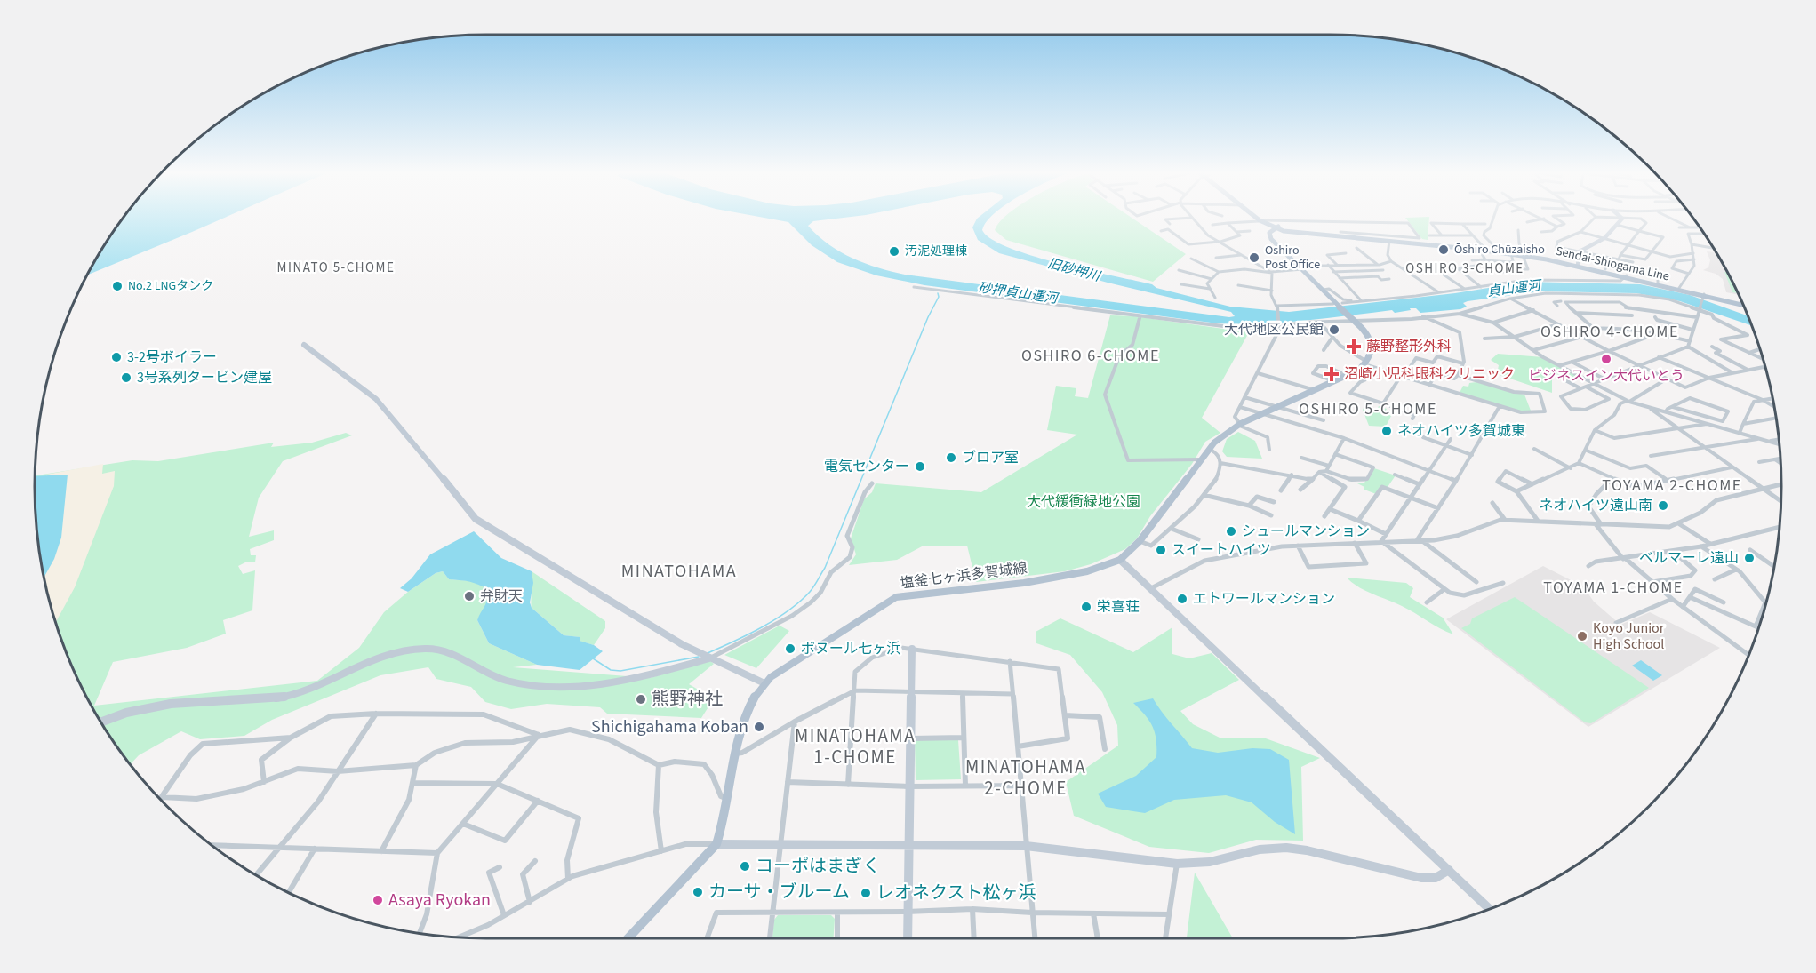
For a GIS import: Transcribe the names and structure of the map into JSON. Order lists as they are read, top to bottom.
{
  "streets": {
    "main road": ["Sendai-Shiogama Line", "塩釜七ヶ浜多賀城線"]
  },
  "districts": [
    "MINATO 5-CHOME",
    "OSHIRO 3-CHOME",
    "OSHIRO 4-CHOME",
    "OSHIRO 6-CHOME",
    "OSHIRO 5-CHOME",
    "TOYAMA 2-CHOME",
    "MINATOHAMA",
    "TOYAMA 1-CHOME",
    "MINATOHAMA 1-CHOME",
    "MINATOHAMA 2-CHOME"
  ],
  "water": ["旧砂押川", "貞山運河", "砂押貞山運河"],
  "parks": ["大代緩衝緑地公園"],
  "places": {
    "other": [
      "Ōshiro Chūzaisho",
      "汚泥処理棟",
      "Oshiro Post Office",
      "No.2 LNGタンク",
      "大代地区公民館",
      "3-2号ボイラー",
      "ビジネスイン大代いとう",
      "3号系列タービン建屋",
      "ネオハイツ多賀城東",
      "ブロア室",
      "電気センター",
      "ネオハイツ遠山南",
      "シュールマンション",
      "スイートハイツ",
      "ベルマーレ遠山",
      "弁財天",
      "エトワールマンション",
      "栄喜荘",
      "Koyo Junior High School",
      "ボヌール七ヶ浜",
      "熊野神社",
      "Shichigahama Koban",
      "コーポはまぎく",
      "カーサ・ブルーム",
      "レオネクスト松ヶ浜",
      "Asaya Ryokan"
    ],
    "health": ["藤野整形外科", "沼崎小児科眼科クリニック"]
  }
}
